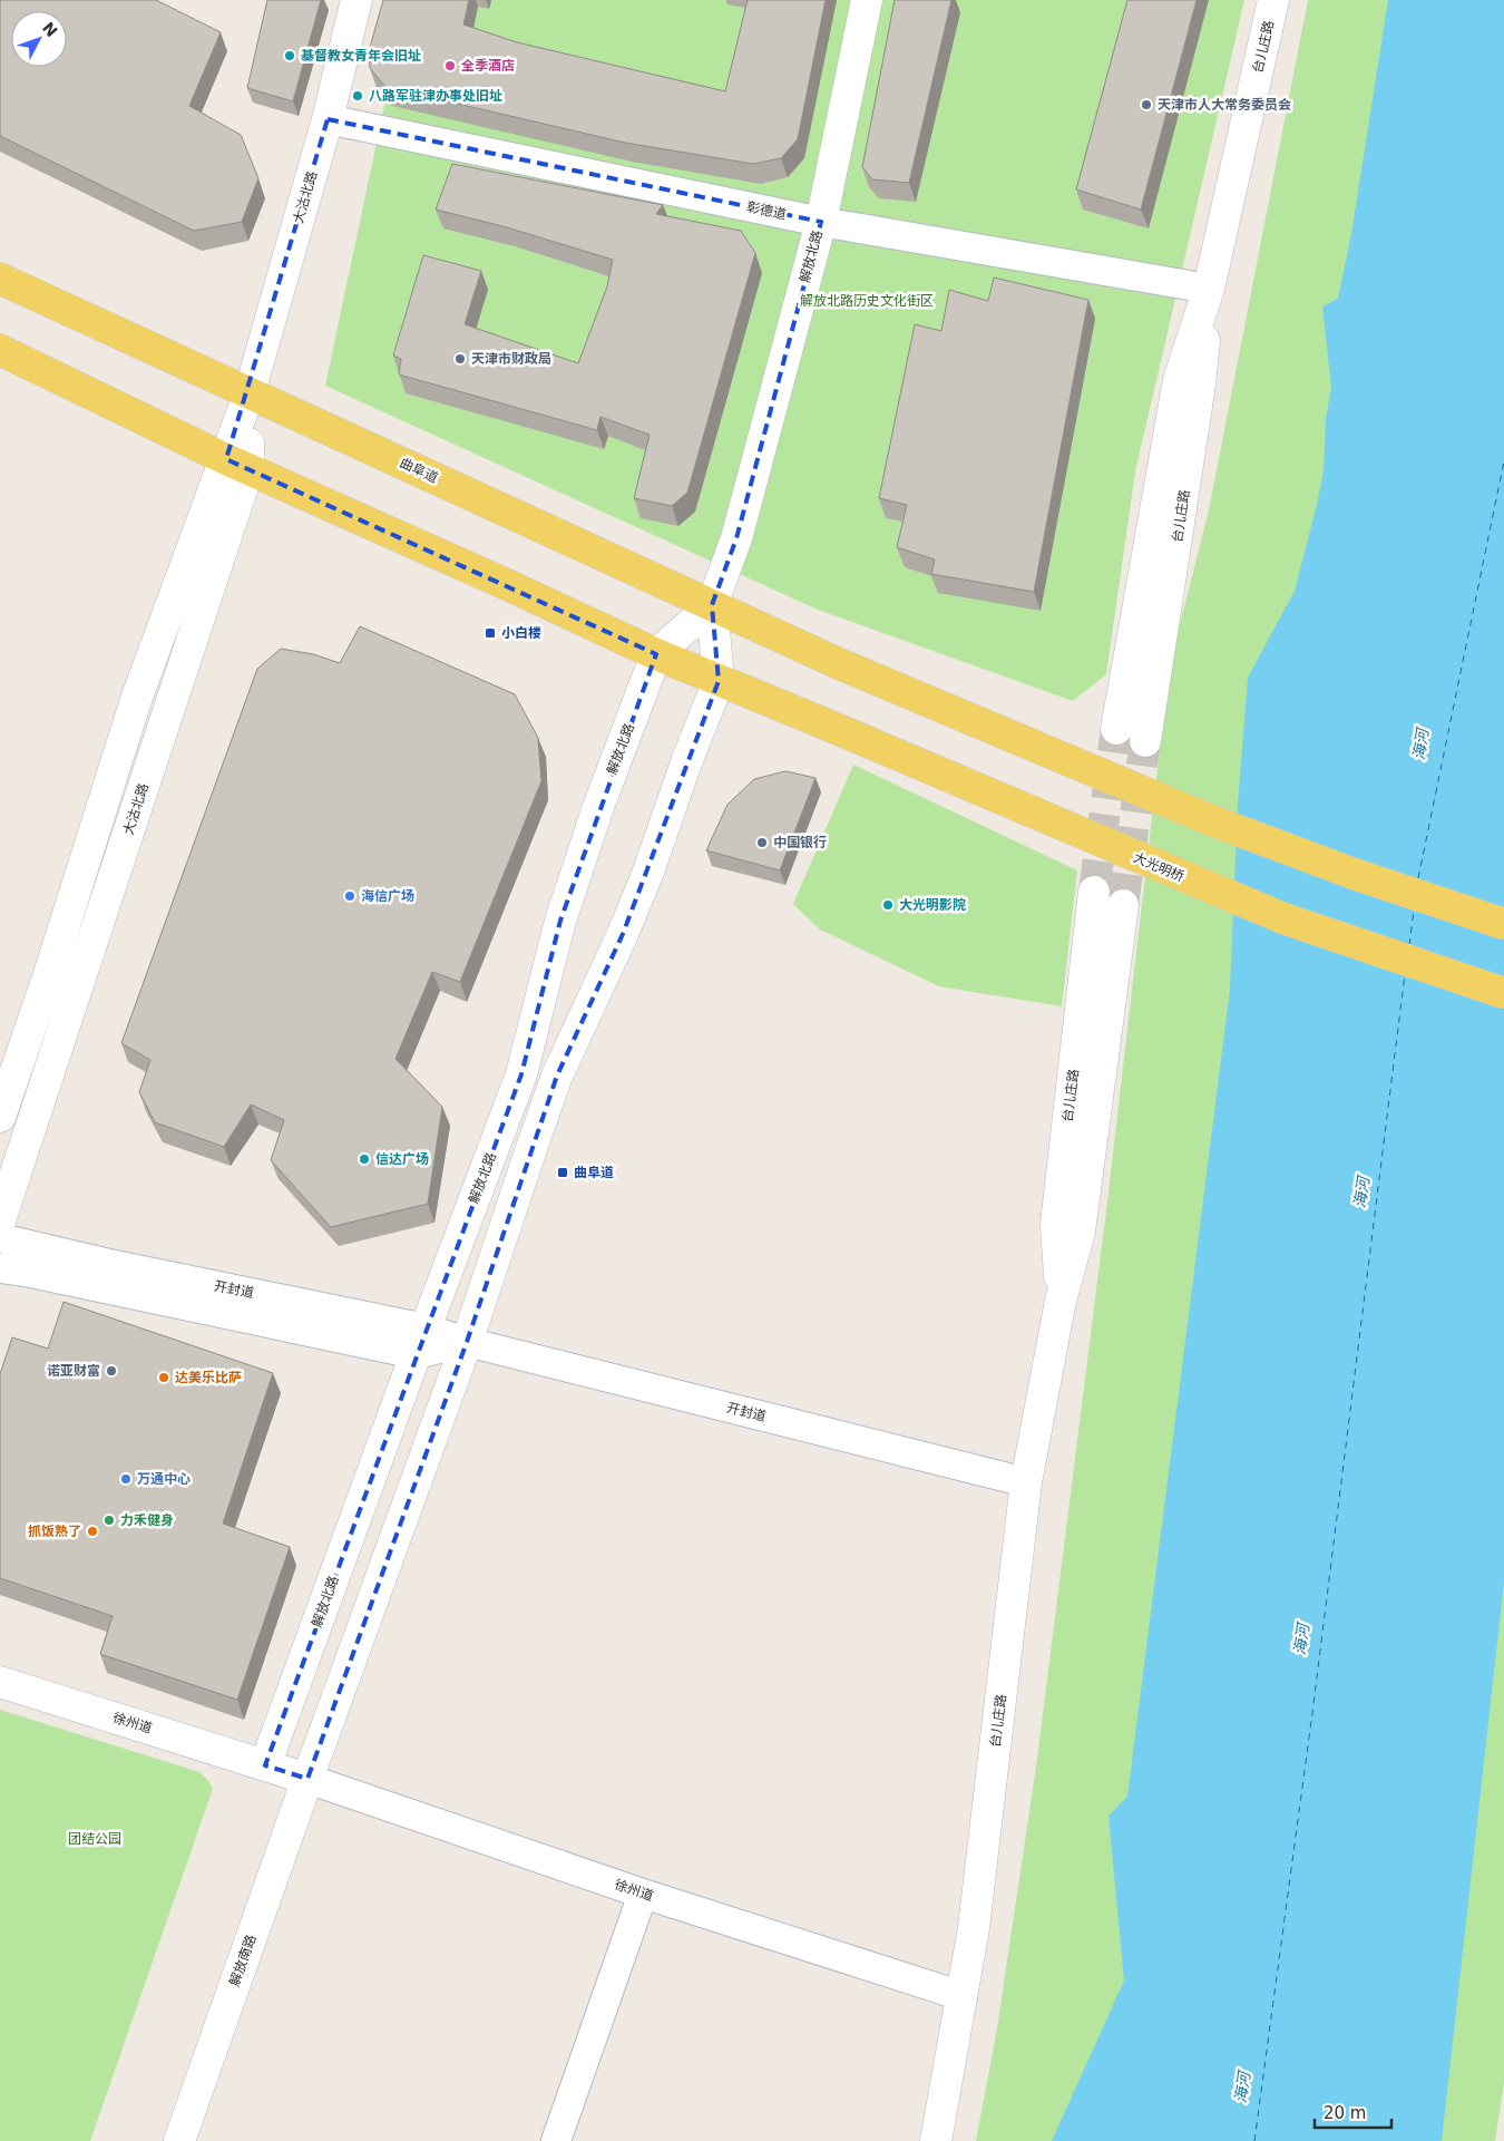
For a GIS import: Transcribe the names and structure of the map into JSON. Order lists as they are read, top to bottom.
{
  "streets": {
    "main road": [
      "台儿庄路",
      "大沽北路",
      "解放北路",
      "曲阜道",
      "大光明桥",
      "徐州道",
      "解放南路"
    ],
    "street": ["彰德道", "开封道"]
  },
  "crossings": [
    ["台儿庄路", "彰德道"],
    ["台儿庄路", "开封道"],
    ["台儿庄路", "徐州道"],
    ["大沽北路", "彰德道"],
    ["大沽北路", "曲阜道"],
    ["彰德道", "解放北路"],
    ["解放北路", "曲阜道"],
    ["解放北路", "大光明桥"],
    ["解放北路", "开封道"],
    ["解放北路", "徐州道"],
    ["解放北路", "解放南路"],
    ["徐州道", "解放南路"]
  ],
  "water": ["海河"],
  "parks": ["解放北路历史文化街区", "团结公园"],
  "places": {
    "other": [
      "基督教女青年会旧址",
      "全季酒店",
      "八路军驻津办事处旧址",
      "天津市人大常务委员会",
      "天津市财政局",
      "中国银行",
      "海信广场",
      "大光明影院",
      "信达广场",
      "诺亚财富",
      "达美乐比萨",
      "万通中心",
      "力禾健身",
      "抓饭熟了"
    ],
    "transit": ["小白楼", "曲阜道"]
  },
  "scale_bar": "20 m",
  "north": "top right"
}
